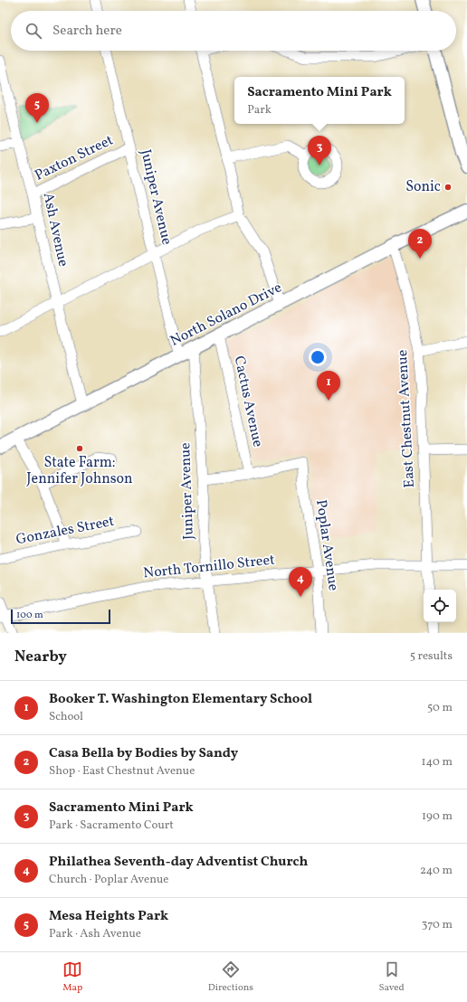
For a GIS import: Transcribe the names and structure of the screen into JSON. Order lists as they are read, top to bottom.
{
  "streets": {
    "main road": ["North Solano Drive"],
    "street": [
      "Paxton Street",
      "Juniper Avenue",
      "Ash Avenue",
      "Cactus Avenue",
      "East Chestnut Avenue",
      "Gonzales Street",
      "Poplar Avenue",
      "North Tornillo Street"
    ]
  },
  "crossings": [
    ["Paxton Street", "Juniper Avenue"],
    ["Paxton Street", "Ash Avenue"],
    ["Juniper Avenue", "North Solano Drive"],
    ["Juniper Avenue", "North Tornillo Street"],
    ["Ash Avenue", "North Solano Drive"],
    ["North Solano Drive", "Cactus Avenue"],
    ["North Solano Drive", "East Chestnut Avenue"],
    ["Cactus Avenue", "Poplar Avenue"],
    ["East Chestnut Avenue", "North Tornillo Street"],
    ["Poplar Avenue", "North Tornillo Street"]
  ],
  "places": ["Sonic", "State Farm: Jennifer Johnson"],
  "scale_bar": "100 m",
  "page": {
    "search": "Search here",
    "popup": ["Sacramento Mini Park", "Park"],
    "pins": [
      "5",
      "3",
      "2",
      "1",
      "4"
    ],
    "scale": "100 m",
    "heading": ["Nearby", "5 results"],
    "list": [
      {
        "mark": "1",
        "name": "Booker T. Washington Elementary School",
        "note": "School",
        "value": "50 m"
      },
      {
        "mark": "2",
        "name": "Casa Bella by Bodies by Sandy",
        "note": "Shop · East Chestnut Avenue",
        "value": "140 m"
      },
      {
        "mark": "3",
        "name": "Sacramento Mini Park",
        "note": "Park · Sacramento Court",
        "value": "190 m"
      },
      {
        "mark": "4",
        "name": "Philathea Seventh-day Adventist Church",
        "note": "Church · Poplar Avenue",
        "value": "240 m"
      },
      {
        "mark": "5",
        "name": "Mesa Heights Park",
        "note": "Park · Ash Avenue",
        "value": "370 m"
      }
    ],
    "nav": ["Map", "Directions", "Saved"]
  }
}
